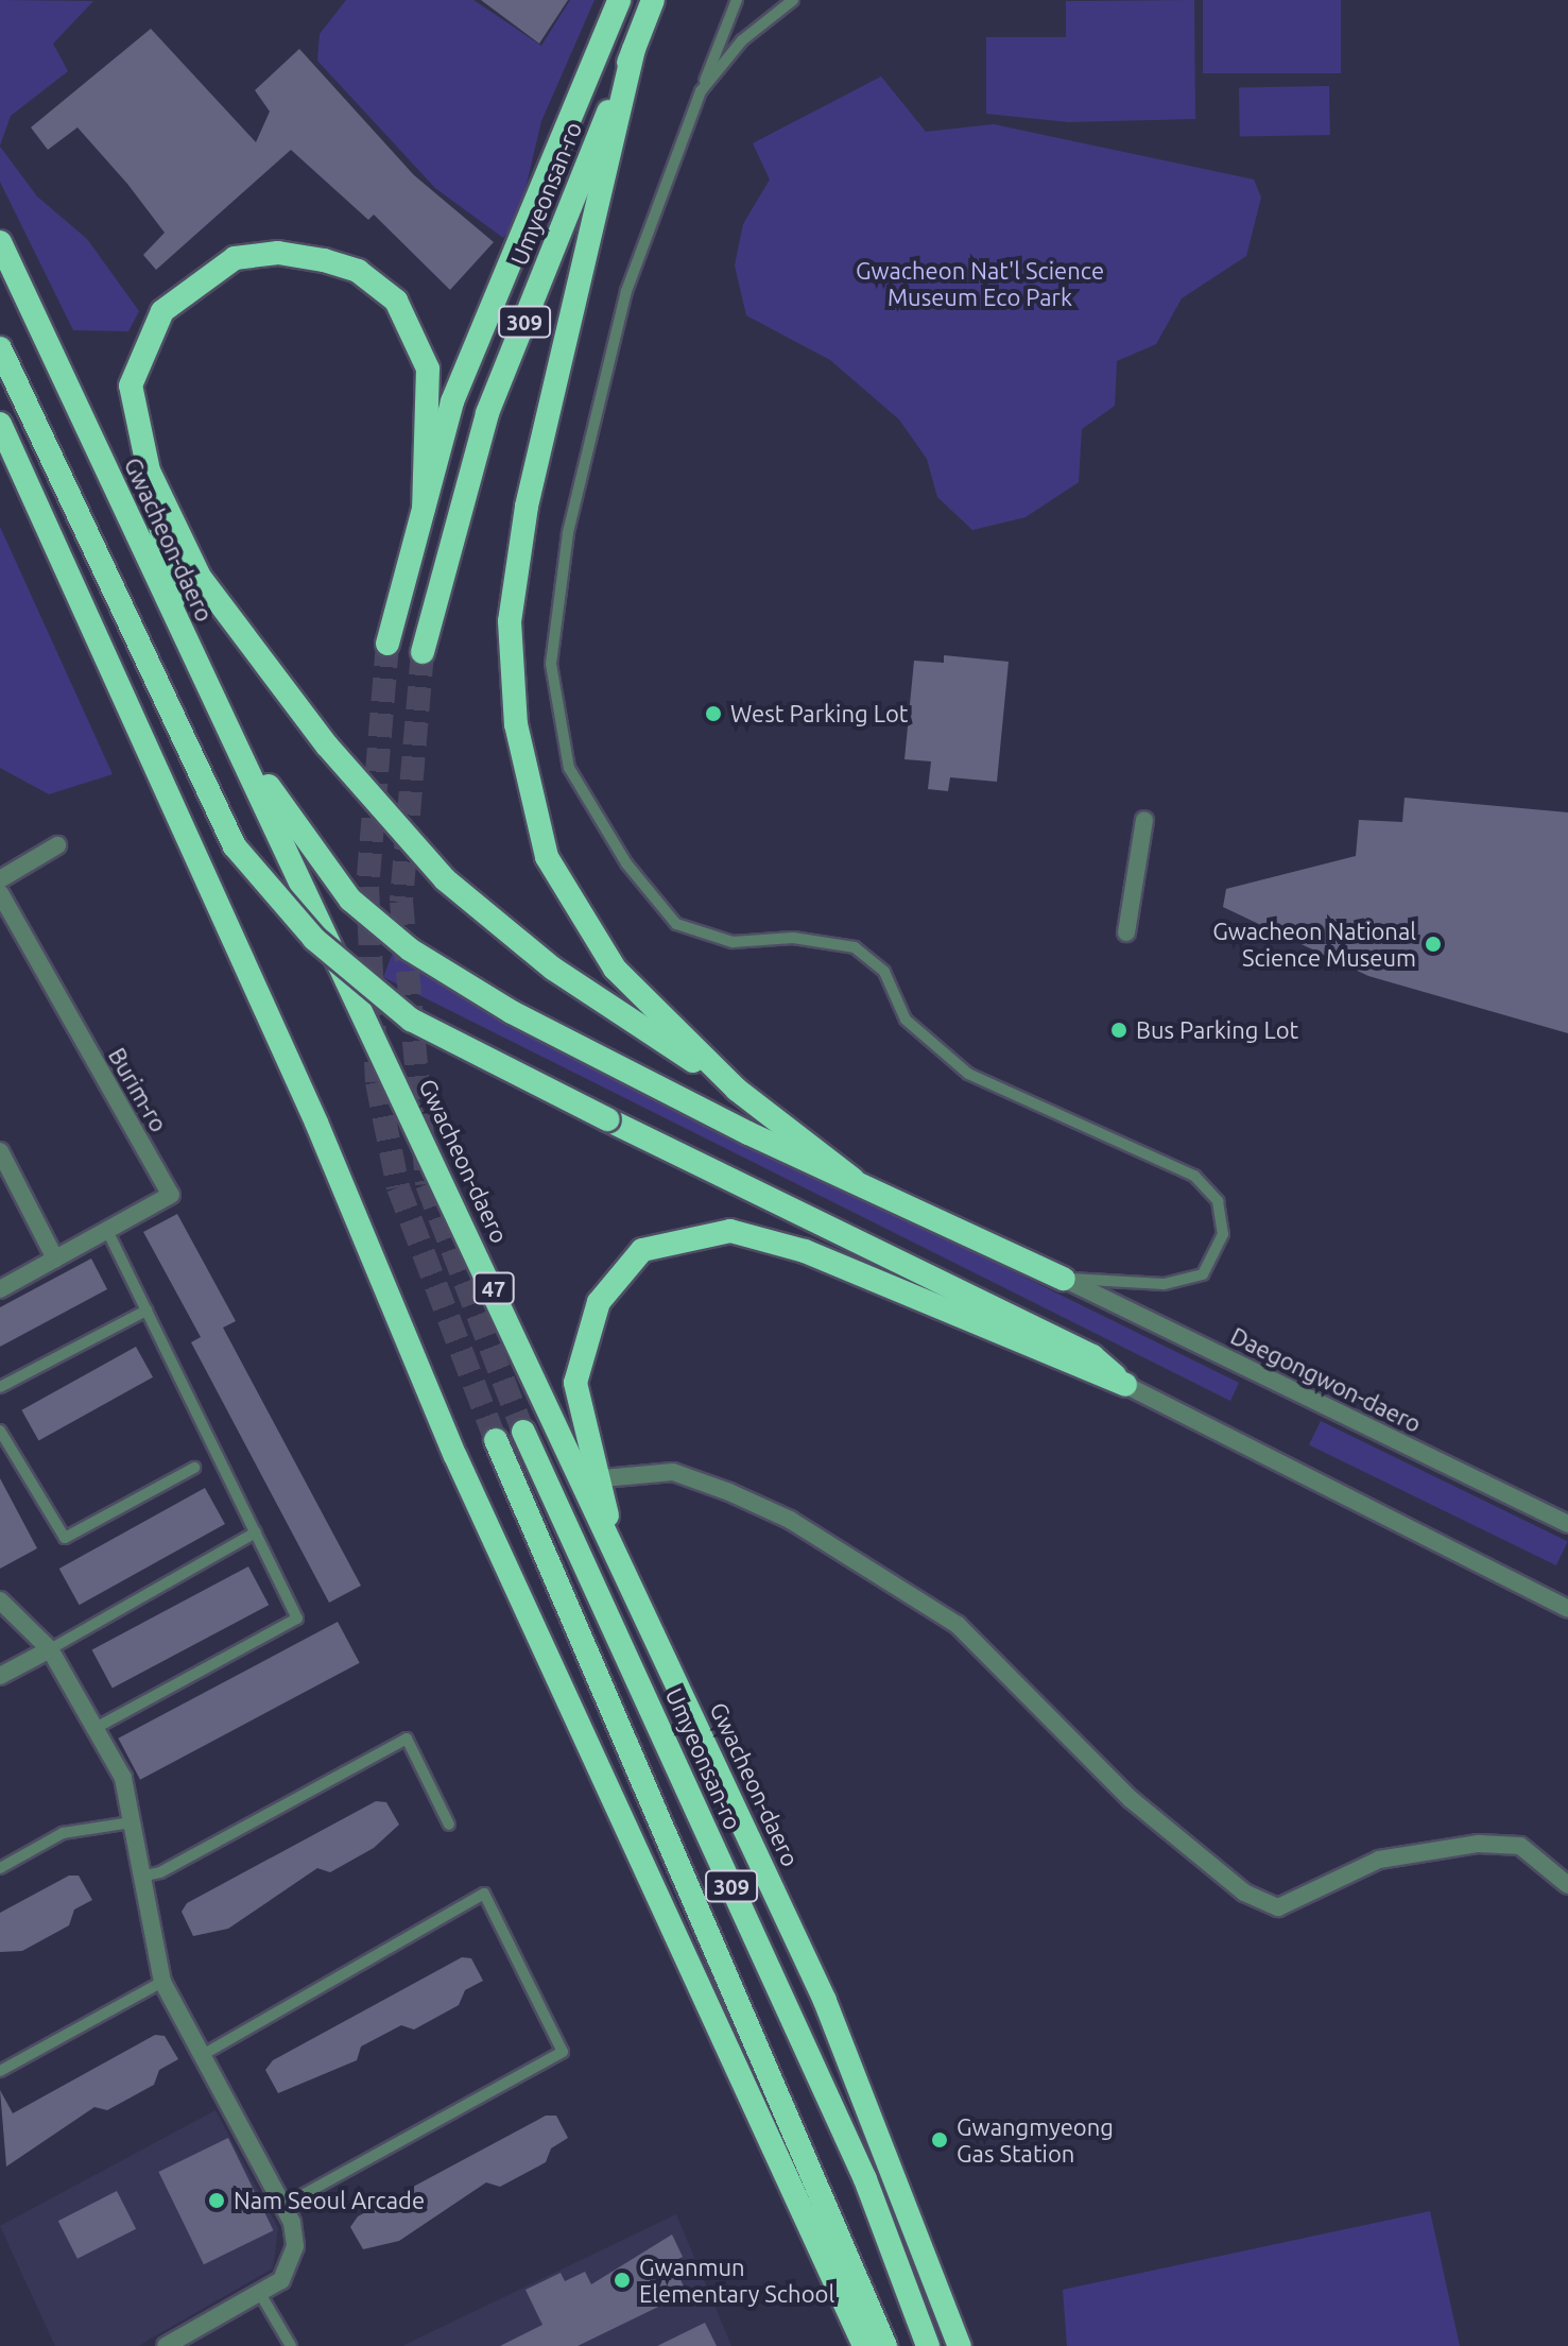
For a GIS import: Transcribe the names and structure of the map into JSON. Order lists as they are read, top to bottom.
{
  "streets": {
    "highway": [
      "Umyeonsan-ro",
      "309",
      "Gwacheon-daero",
      "47"
    ],
    "street": ["Burim-ro", "Daegongwon-daero"]
  },
  "parks": ["Gwacheon Nat'l Science Museum Eco Park"],
  "places": [
    "West Parking Lot",
    "Gwacheon National Science Museum",
    "Bus Parking Lot",
    "Gwangmyeong Gas Station",
    "Nam Seoul Arcade",
    "Gwanmun Elementary School"
  ]
}
